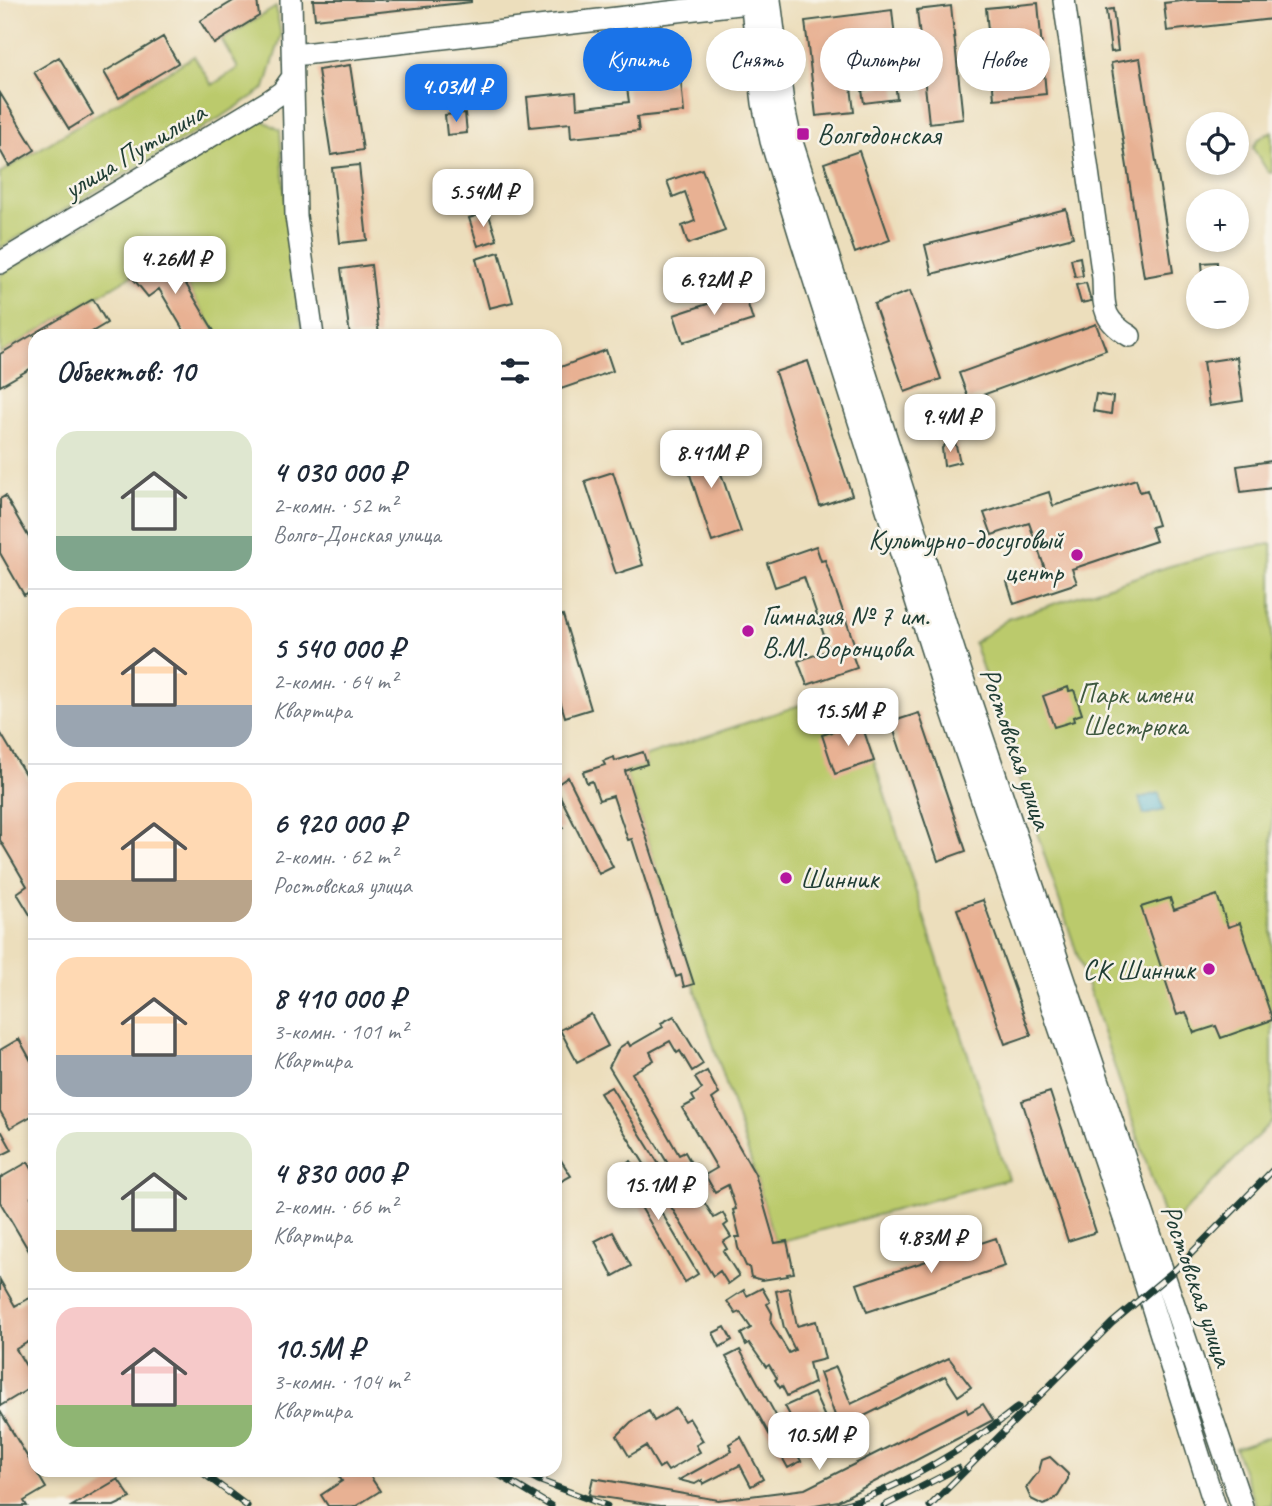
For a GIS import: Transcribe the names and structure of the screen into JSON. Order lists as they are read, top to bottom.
{
  "streets": {
    "street": ["улица Путилина", "Ростовская улица"]
  },
  "parks": ["Парк имени Шестрюка"],
  "places": {
    "transit": ["Волгодонская"],
    "other": [
      "Культурно-досуговый центр",
      "Гимназия № 7 им. В.М. Воронцова",
      "Шинник",
      "СК Шинник"
    ]
  },
  "page": {
    "chip": [
      "Купить",
      "Снять",
      "Фильтры",
      "Новое"
    ],
    "price": [
      "4.03M ₽",
      "5.54M ₽",
      "4.26M ₽",
      "6.92M ₽",
      "9.4M ₽",
      "8.41M ₽",
      "15.5M ₽",
      "15.1M ₽",
      "4.83M ₽",
      "10.5M ₽"
    ],
    "map_buttons": ["+", "−"],
    "heading": "Объектов: 10",
    "list": [
      {
        "name": "4 030 000 ₽",
        "note": "2-комн. · 52 m² · Волго-Донская улица"
      },
      {
        "name": "5 540 000 ₽",
        "note": "2-комн. · 64 m² · Квартира"
      },
      {
        "name": "6 920 000 ₽",
        "note": "2-комн. · 62 m² · Ростовская улица"
      },
      {
        "name": "8 410 000 ₽",
        "note": "3-комн. · 101 m² · Квартира"
      },
      {
        "name": "4 830 000 ₽",
        "note": "2-комн. · 66 m² · Квартира"
      },
      {
        "name": "10.5M ₽",
        "note": "3-комн. · 104 m² · Квартира"
      }
    ]
  }
}
